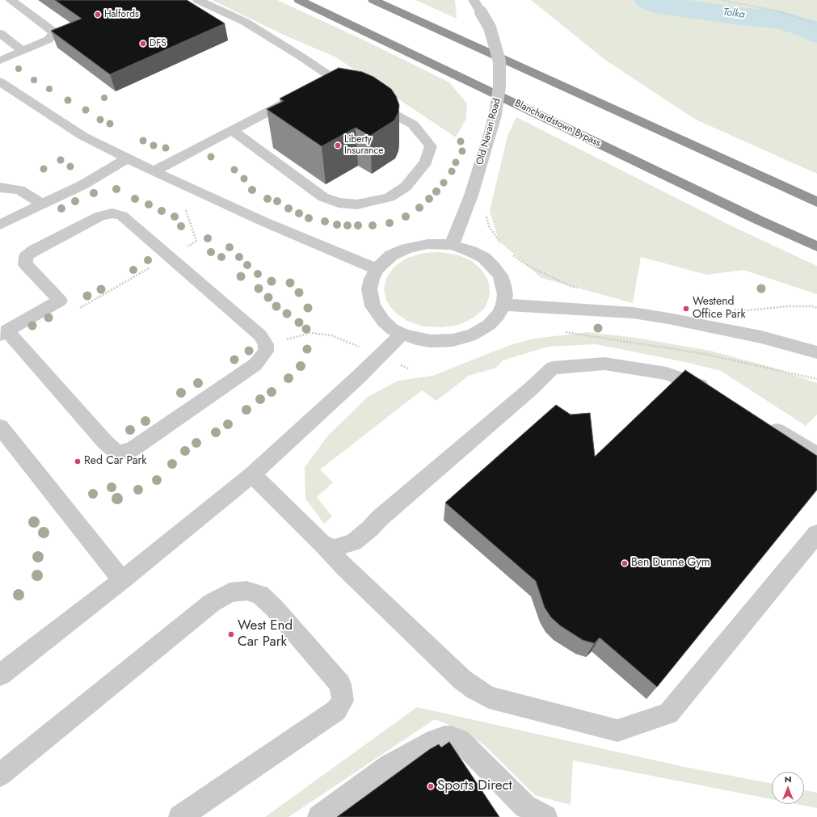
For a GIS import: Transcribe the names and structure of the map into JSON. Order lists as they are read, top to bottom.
{
  "streets": {
    "highway": ["Blanchardstown Bypass"],
    "street": ["Old Navan Road"]
  },
  "water": ["Tolka"],
  "places": [
    "Halfords",
    "DFS",
    "Liberty Insurance",
    "Westend Office Park",
    "Red Car Park",
    "Ben Dunne Gym",
    "West End Car Park",
    "Sports Direct"
  ],
  "north": "top"
}
